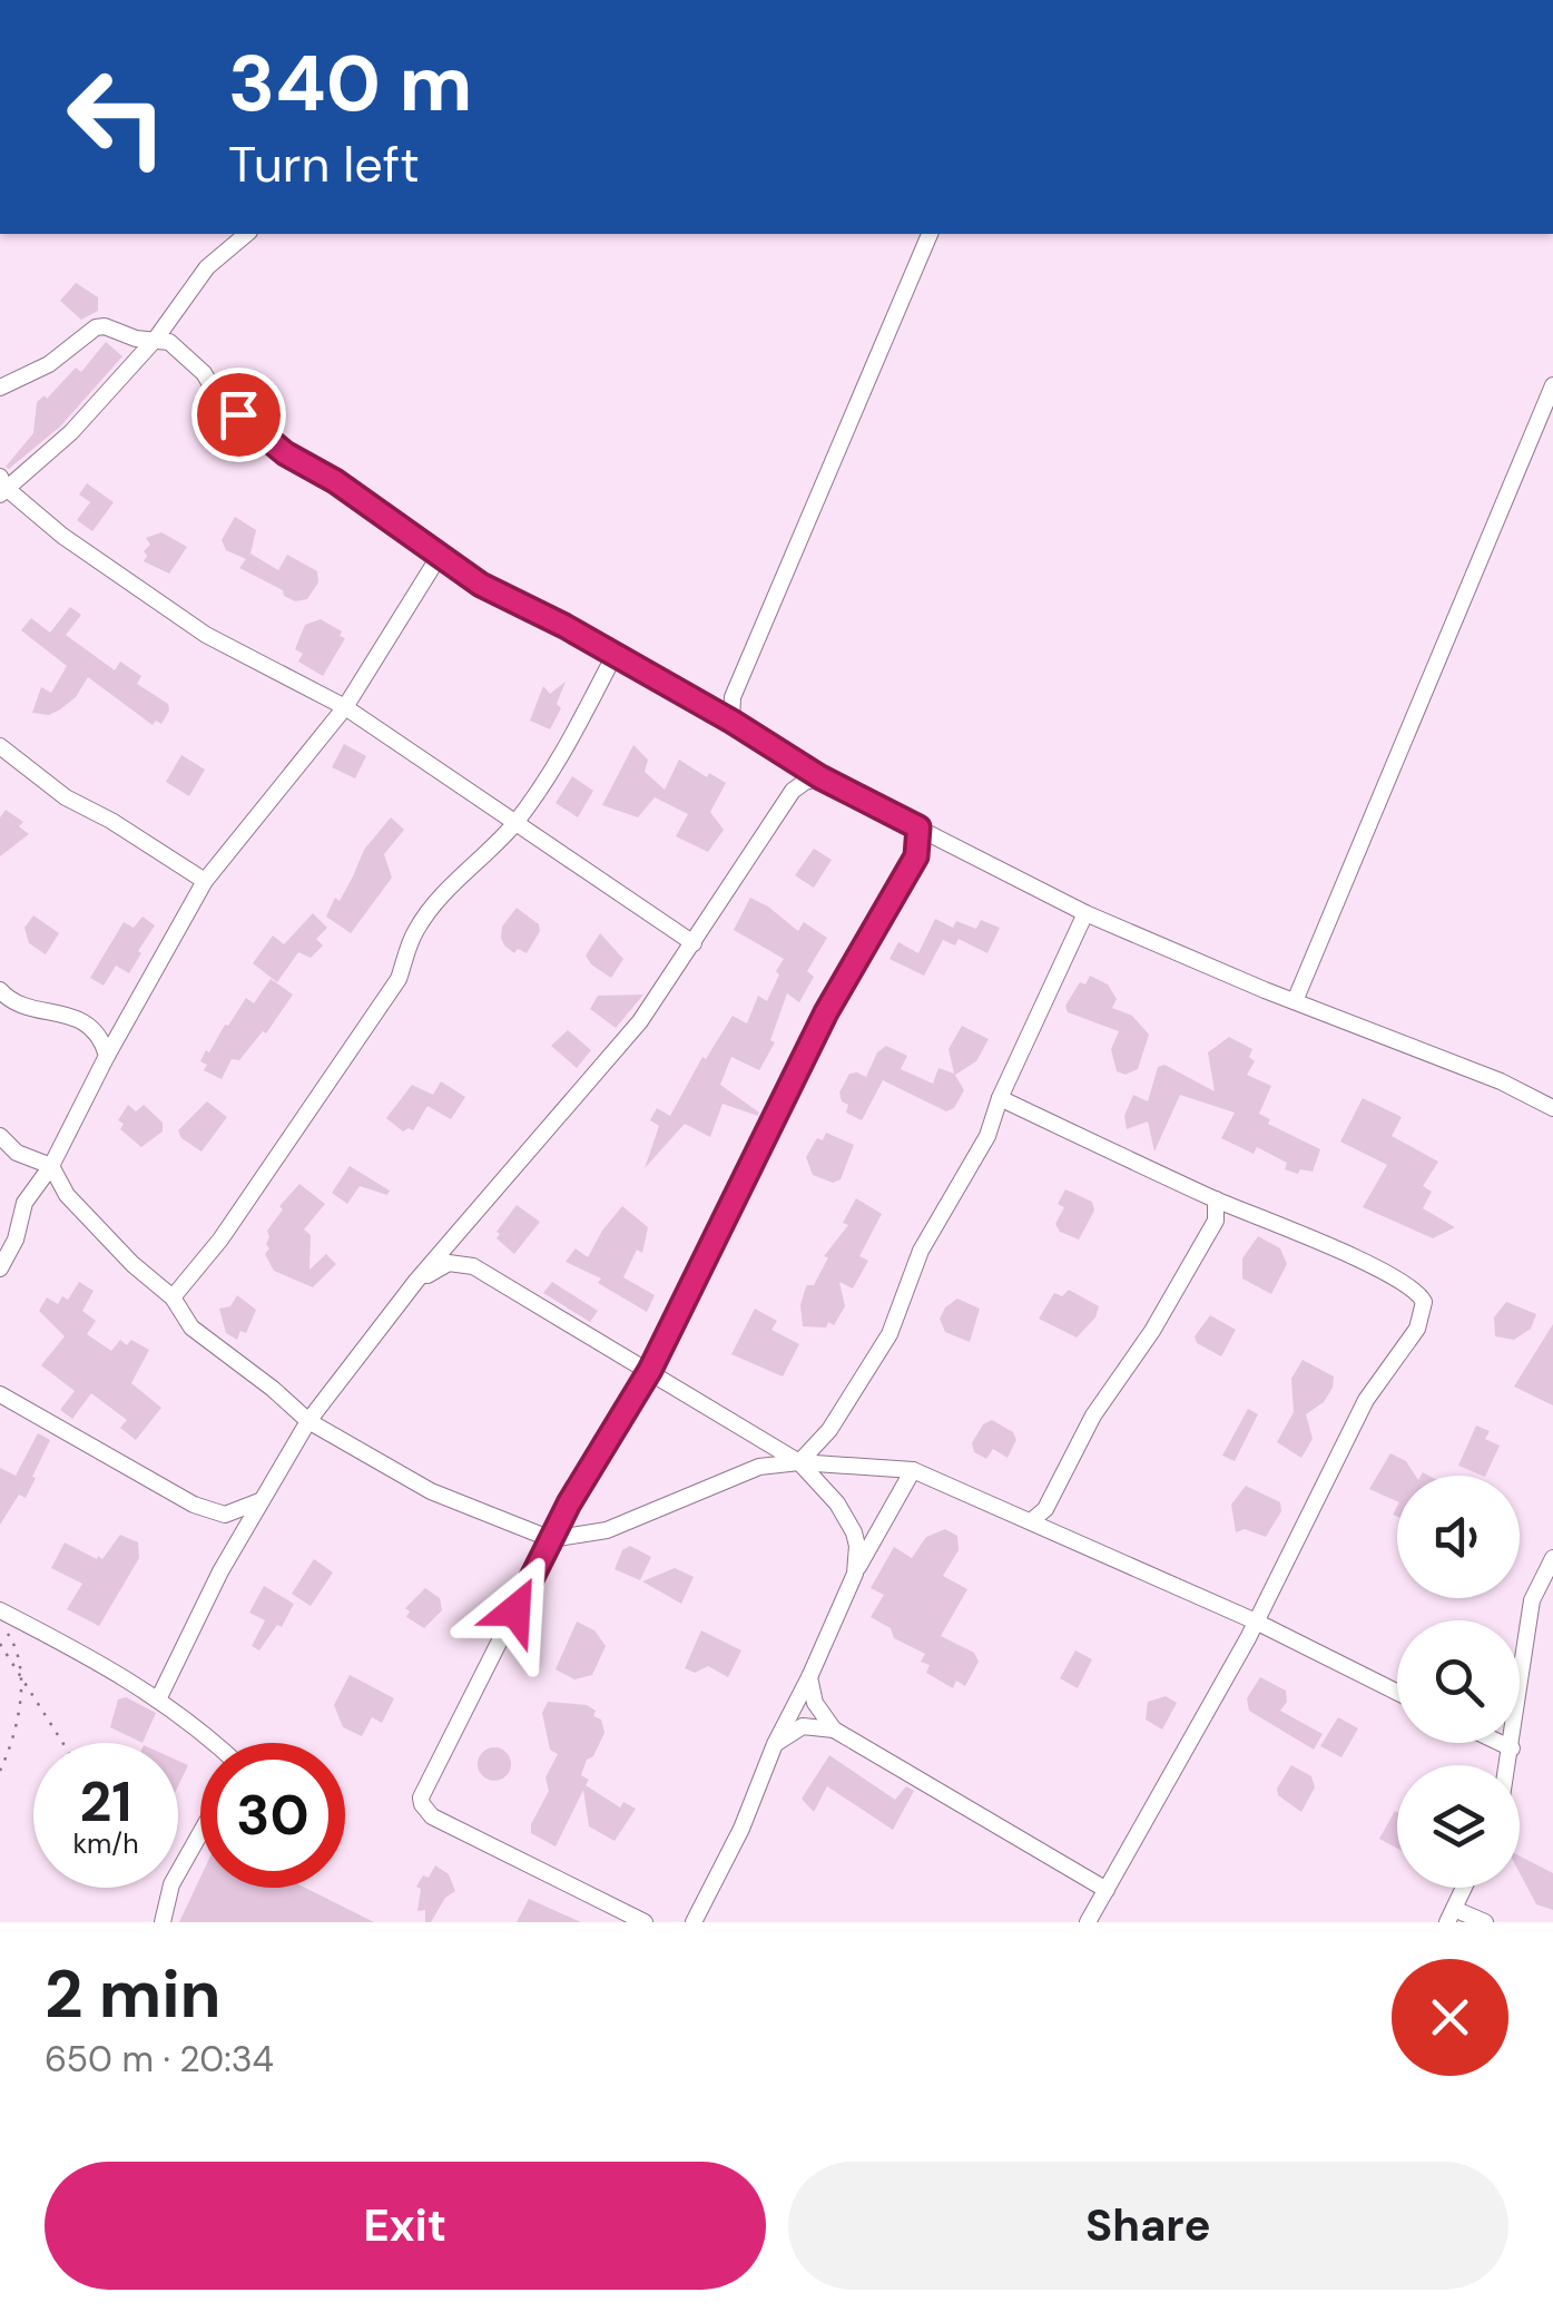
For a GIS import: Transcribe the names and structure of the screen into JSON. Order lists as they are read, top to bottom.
{
  "page": {
    "turn": ["340 m", "Turn left"],
    "speed": "21 km/h",
    "limit": "30",
    "heading": ["2 min", "650 m · 20:34"],
    "buttons": ["Exit", "Share"]
  }
}
